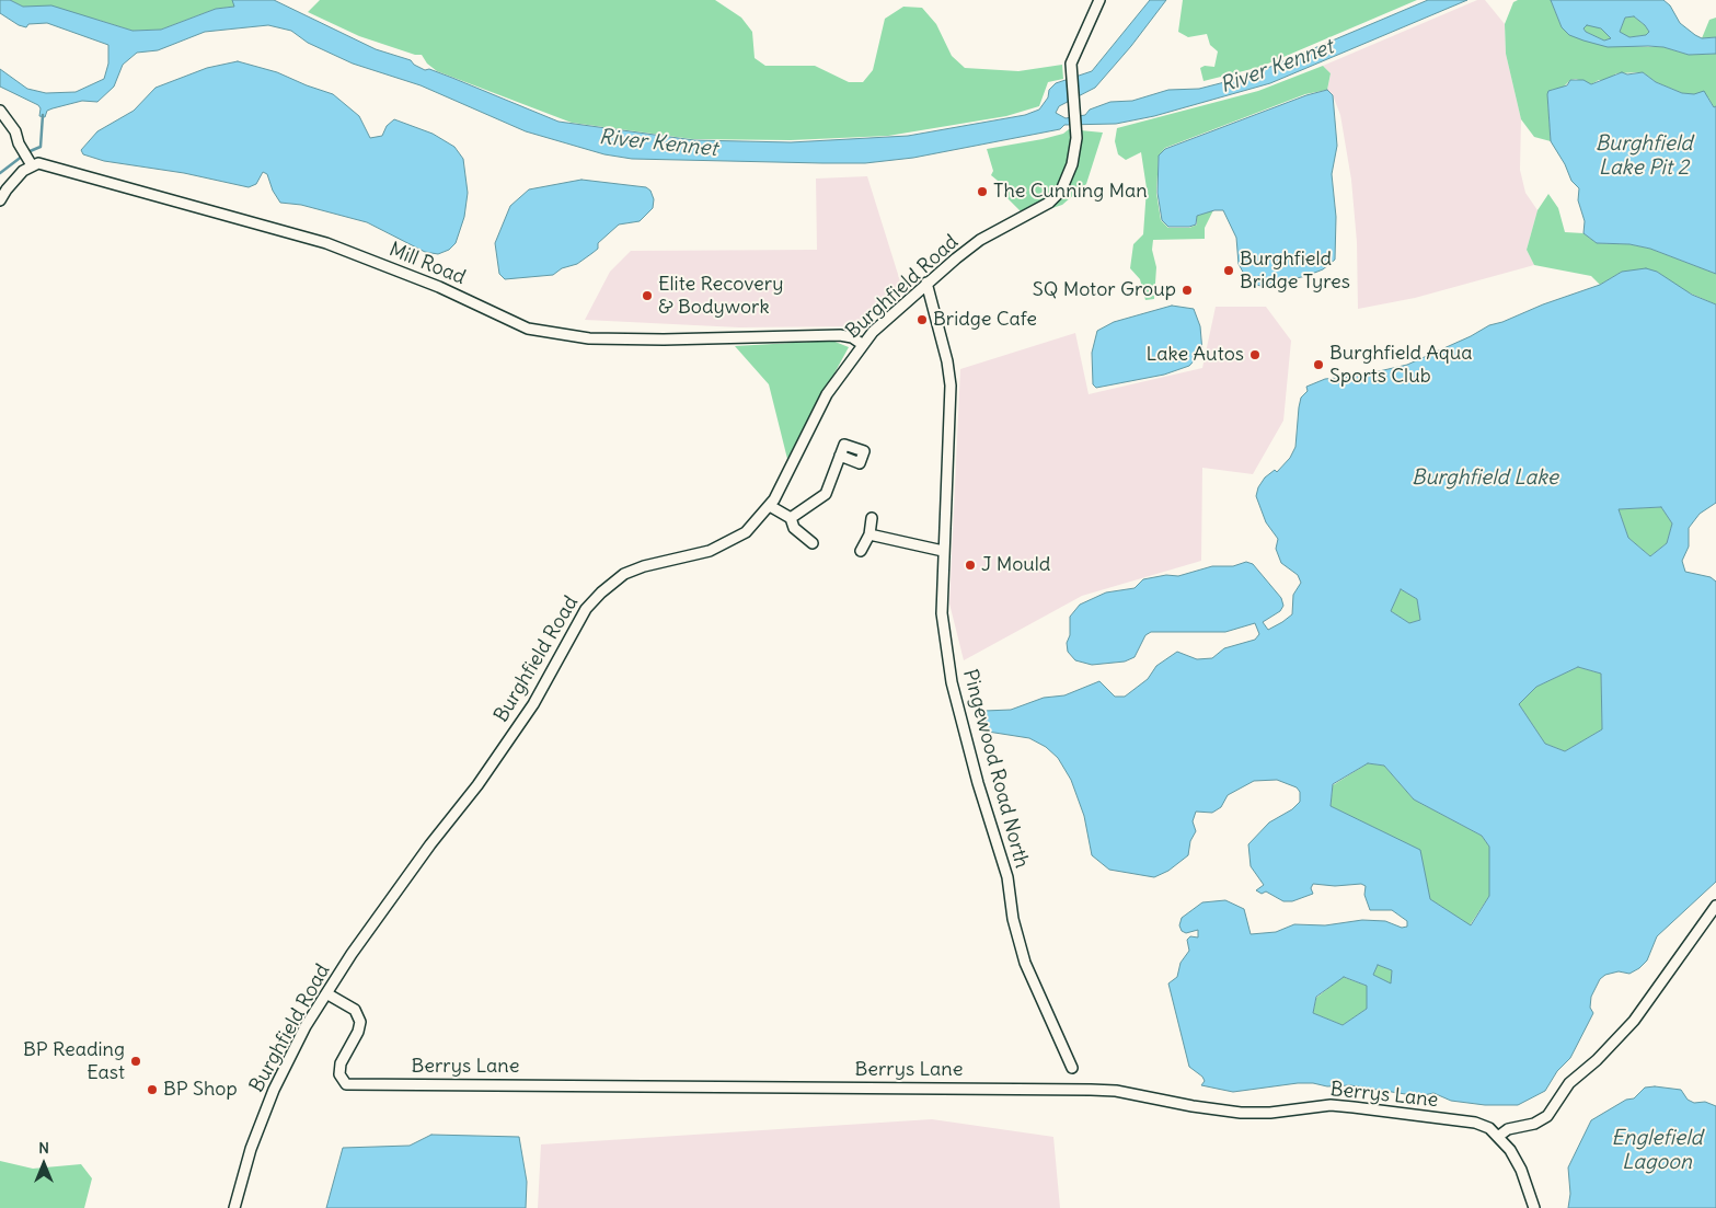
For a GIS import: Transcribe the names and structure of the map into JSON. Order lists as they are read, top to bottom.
{
  "streets": {
    "street": [
      "Mill Road",
      "Burghfield Road",
      "Pingewood Road North",
      "Berrys Lane"
    ]
  },
  "crossings": [
    ["Mill Road", "Burghfield Road"],
    ["Burghfield Road", "Pingewood Road North"],
    ["Burghfield Road", "Berrys Lane"]
  ],
  "water": [
    "River Kennet",
    "Burghfield Lake Pit 2",
    "Burghfield Lake",
    "Englefield Lagoon"
  ],
  "places": [
    "The Cunning Man",
    "Burghfield Bridge Tyres",
    "SQ Motor Group",
    "Elite Recovery & Bodywork",
    "Bridge Cafe",
    "Lake Autos",
    "Burghfield Aqua Sports Club",
    "J Mould",
    "BP Reading East",
    "BP Shop"
  ],
  "north": "top"
}
